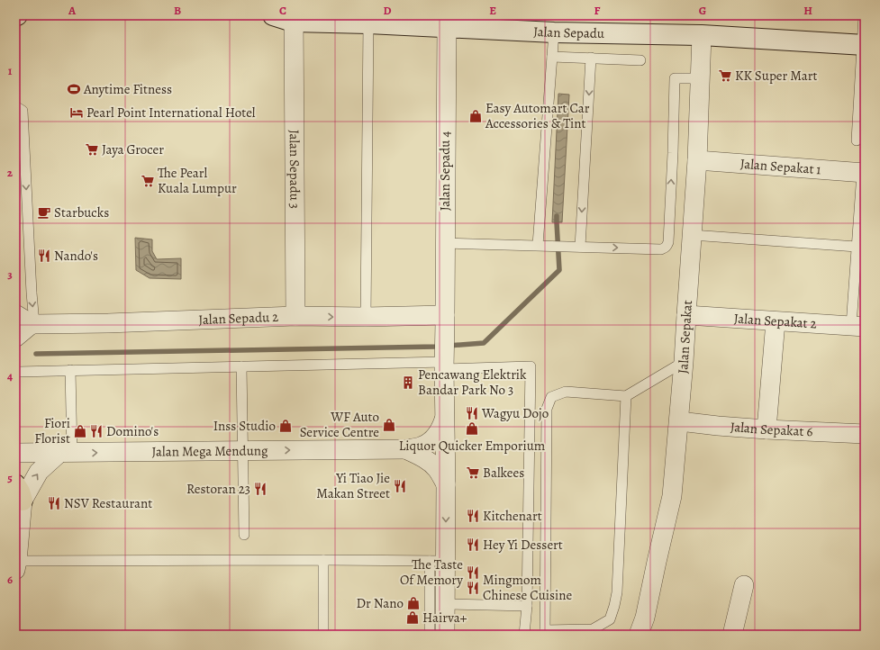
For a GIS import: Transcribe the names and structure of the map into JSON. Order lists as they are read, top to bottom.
{
  "streets": {
    "street": [
      "Jalan Sepadu",
      "Jalan Sepakat 1",
      "Jalan Sepadu 3",
      "Jalan Sepadu 4",
      "Jalan Sepadu 2",
      "Jalan Sepakat 2",
      "Jalan Sepakat",
      "Jalan Sepakat 6",
      "Jalan Mega Mendung"
    ]
  },
  "crossings": [
    ["Jalan Sepadu", "Jalan Sepadu 3"],
    ["Jalan Sepadu", "Jalan Sepadu 4"],
    ["Jalan Sepadu", "Jalan Sepakat"],
    ["Jalan Sepakat 1", "Jalan Sepakat"],
    ["Jalan Sepadu 3", "Jalan Sepadu 2"],
    ["Jalan Sepadu 4", "Jalan Sepadu 2"],
    ["Jalan Sepadu 4", "Jalan Mega Mendung"],
    ["Jalan Sepadu 2", "Jalan Mega Mendung"],
    ["Jalan Sepakat 2", "Jalan Sepakat"],
    ["Jalan Sepakat", "Jalan Sepakat 6"]
  ],
  "one_way": ["Jalan Mega Mendung"],
  "places": {
    "supermarket": [
      "KK Super Mart",
      "Jaya Grocer",
      "The Pearl Kuala Lumpur",
      "Balkees"
    ],
    "sports": ["Anytime Fitness"],
    "hotel": ["Pearl Point International Hotel"],
    "shop": [
      "Easy Automart Car Accessories & Tint",
      "WF Auto Service Centre",
      "Inss Studio",
      "Liquor Quicker Emporium",
      "Fiori Florist",
      "Dr Nano",
      "Hairva+"
    ],
    "cafe": ["Starbucks"],
    "restaurant": [
      "Nando's",
      "Wagyu Dojo",
      "Domino's",
      "Yi Tiao Jie Makan Street",
      "Restoran 23",
      "NSV Restaurant",
      "Kitchenart",
      "Hey Yi Dessert",
      "The Taste Of Memory",
      "Mingmom Chinese Cuisine"
    ],
    "building": ["Pencawang Elektrik Bandar Park No 3"]
  },
  "grid": {
    "columns": [
      "A",
      "B",
      "C",
      "D",
      "E",
      "F",
      "G",
      "H"
    ],
    "rows": [
      "1",
      "2",
      "3",
      "4",
      "5",
      "6"
    ]
  }
}
